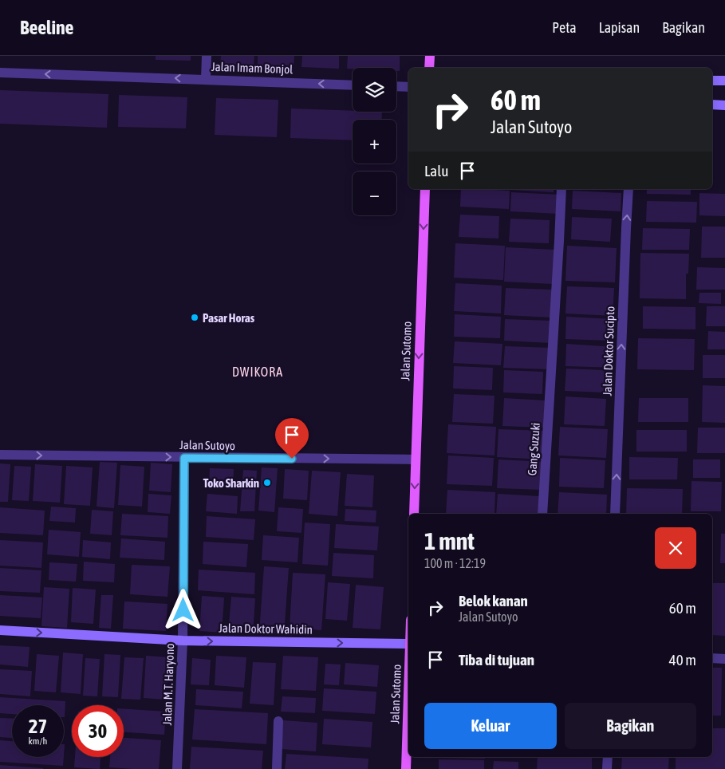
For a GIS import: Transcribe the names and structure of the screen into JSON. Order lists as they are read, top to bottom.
{
  "streets": {
    "main road": ["Jalan Sutomo"],
    "street": [
      "Jalan Imam Bonjol",
      "Jalan Doktor Sucipto",
      "Jalan Sutoyo",
      "Gang Suzuki",
      "Jalan Doktor Wahidin",
      "Jalan M.T. Haryono"
    ]
  },
  "crossings": [
    ["Jalan Sutomo", "Jalan Sutoyo"],
    ["Jalan Sutoyo", "Jalan M.T. Haryono"],
    ["Jalan Doktor Wahidin", "Jalan M.T. Haryono"]
  ],
  "one_way": [
    "Jalan Imam Bonjol",
    "Jalan Sutomo",
    "Jalan Doktor Sucipto",
    "Jalan Sutoyo",
    "Jalan Doktor Wahidin"
  ],
  "districts": ["DWIKORA"],
  "places": ["Pasar Horas", "Toko Sharkin"],
  "page": {
    "header": "Beeline",
    "nav": ["Peta", "Lapisan", "Bagikan"],
    "map_buttons": ["+", "−"],
    "turn": ["60 m", "Jalan Sutoyo"],
    "then": "Lalu",
    "heading": ["1 mnt", "100 m · 12:19"],
    "list": [
      {
        "name": "Belok kanan",
        "note": "Jalan Sutoyo",
        "value": "60 m"
      },
      {
        "name": "Tiba di tujuan",
        "value": "40 m"
      }
    ],
    "buttons": ["Keluar", "Bagikan"],
    "speed": "27 km/h",
    "limit": "30"
  }
}
